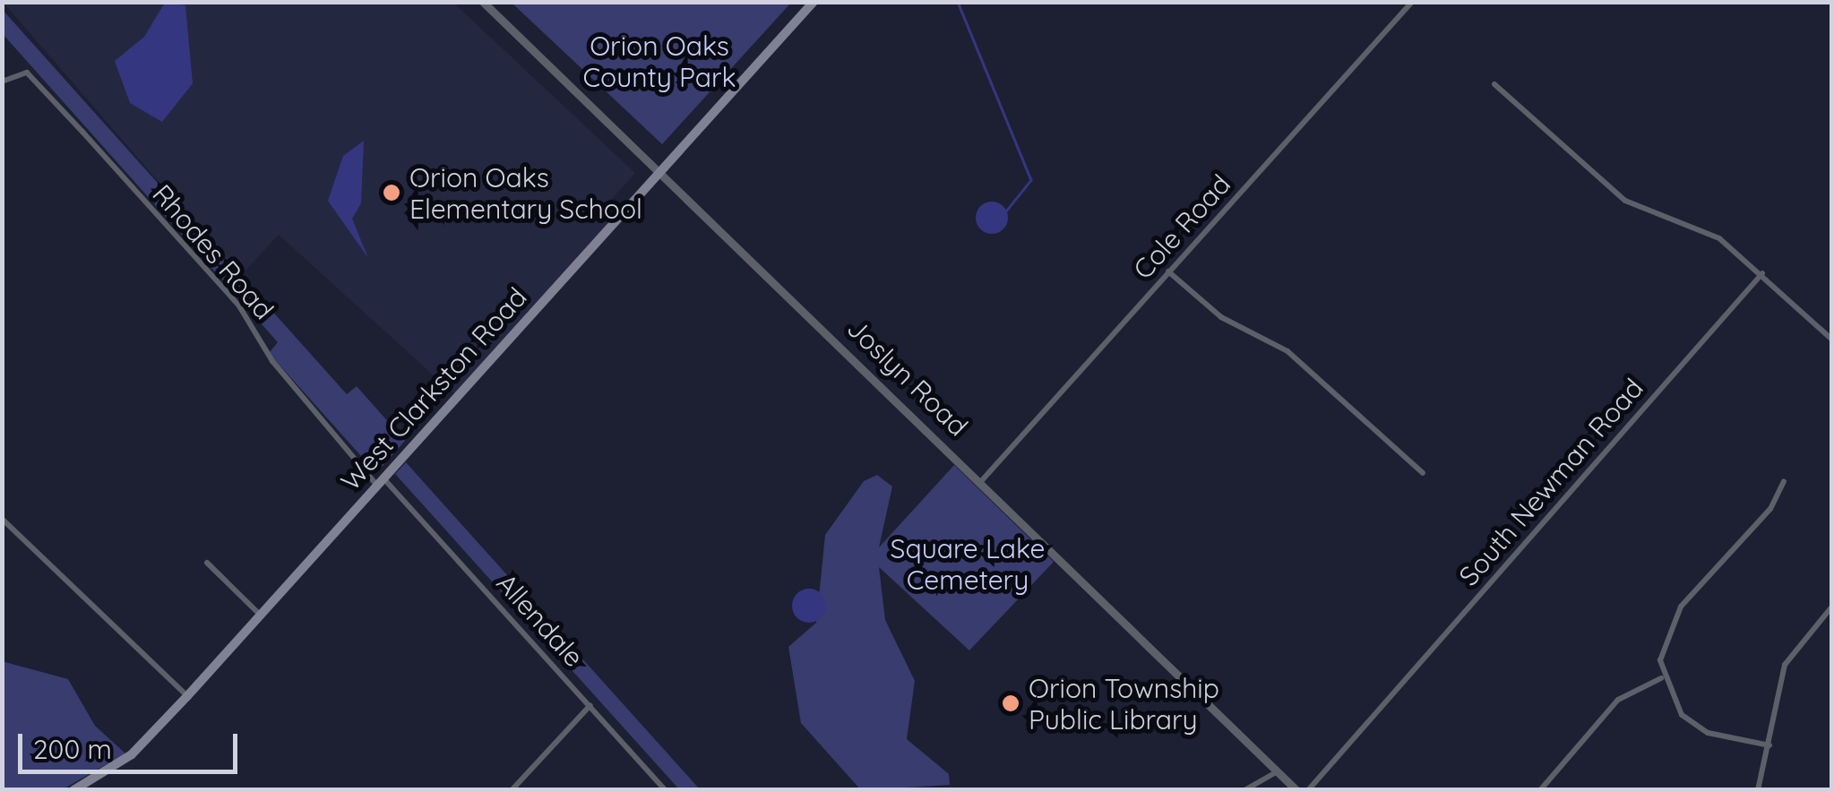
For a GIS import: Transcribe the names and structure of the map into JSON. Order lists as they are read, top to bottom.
{
  "streets": {
    "main road": ["West Clarkston Road"],
    "street": [
      "Cole Road",
      "Rhodes Road",
      "Joslyn Road",
      "South Newman Road",
      "Allendale"
    ]
  },
  "crossings": [
    ["Cole Road", "Joslyn Road"],
    ["Rhodes Road", "West Clarkston Road"],
    ["Rhodes Road", "Allendale"],
    ["Joslyn Road", "West Clarkston Road"],
    ["West Clarkston Road", "Allendale"]
  ],
  "parks": ["Orion Oaks County Park", "Square Lake Cemetery"],
  "places": ["Orion Oaks Elementary School", "Orion Township Public Library"],
  "scale_bar": "200 m"
}
